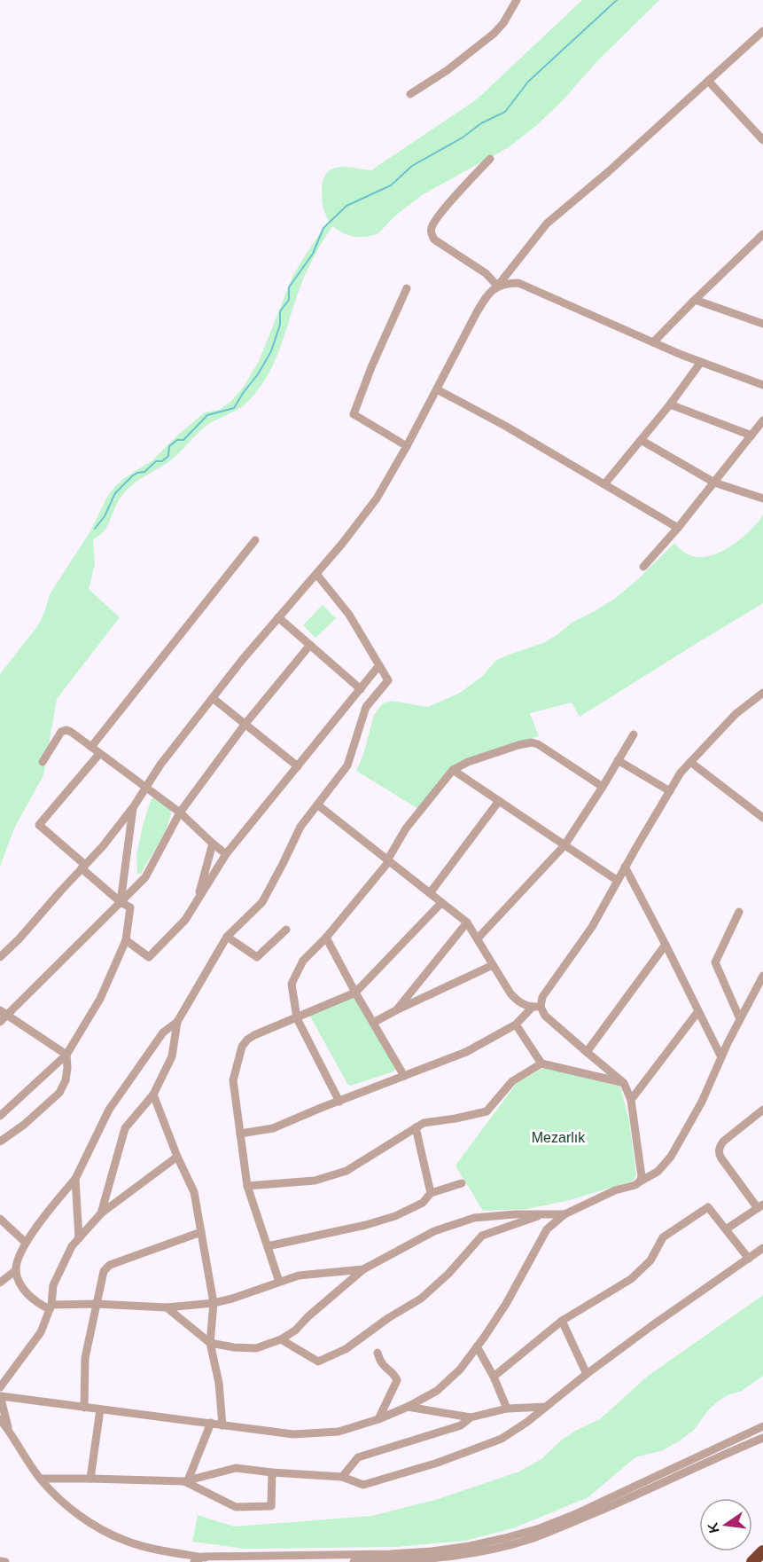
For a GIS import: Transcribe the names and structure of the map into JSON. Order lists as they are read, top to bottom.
{
  "parks": ["Mezarlık"],
  "north": "left"
}
